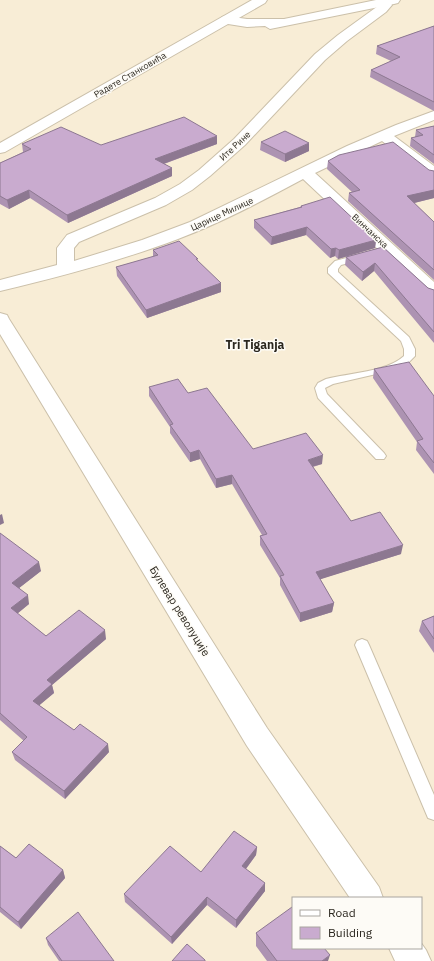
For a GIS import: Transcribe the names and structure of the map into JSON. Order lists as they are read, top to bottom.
{
  "streets": {
    "street": [
      "Радете Станковића",
      "Ите Рине",
      "Царице Милице",
      "Винчанска",
      "Булевар револуције"
    ]
  },
  "crossings": [
    ["Ите Рине", "Царице Милице"],
    ["Царице Милице", "Винчанска"]
  ],
  "districts": ["Tri Tiganja"],
  "legend": ["Road", "Building"]
}
